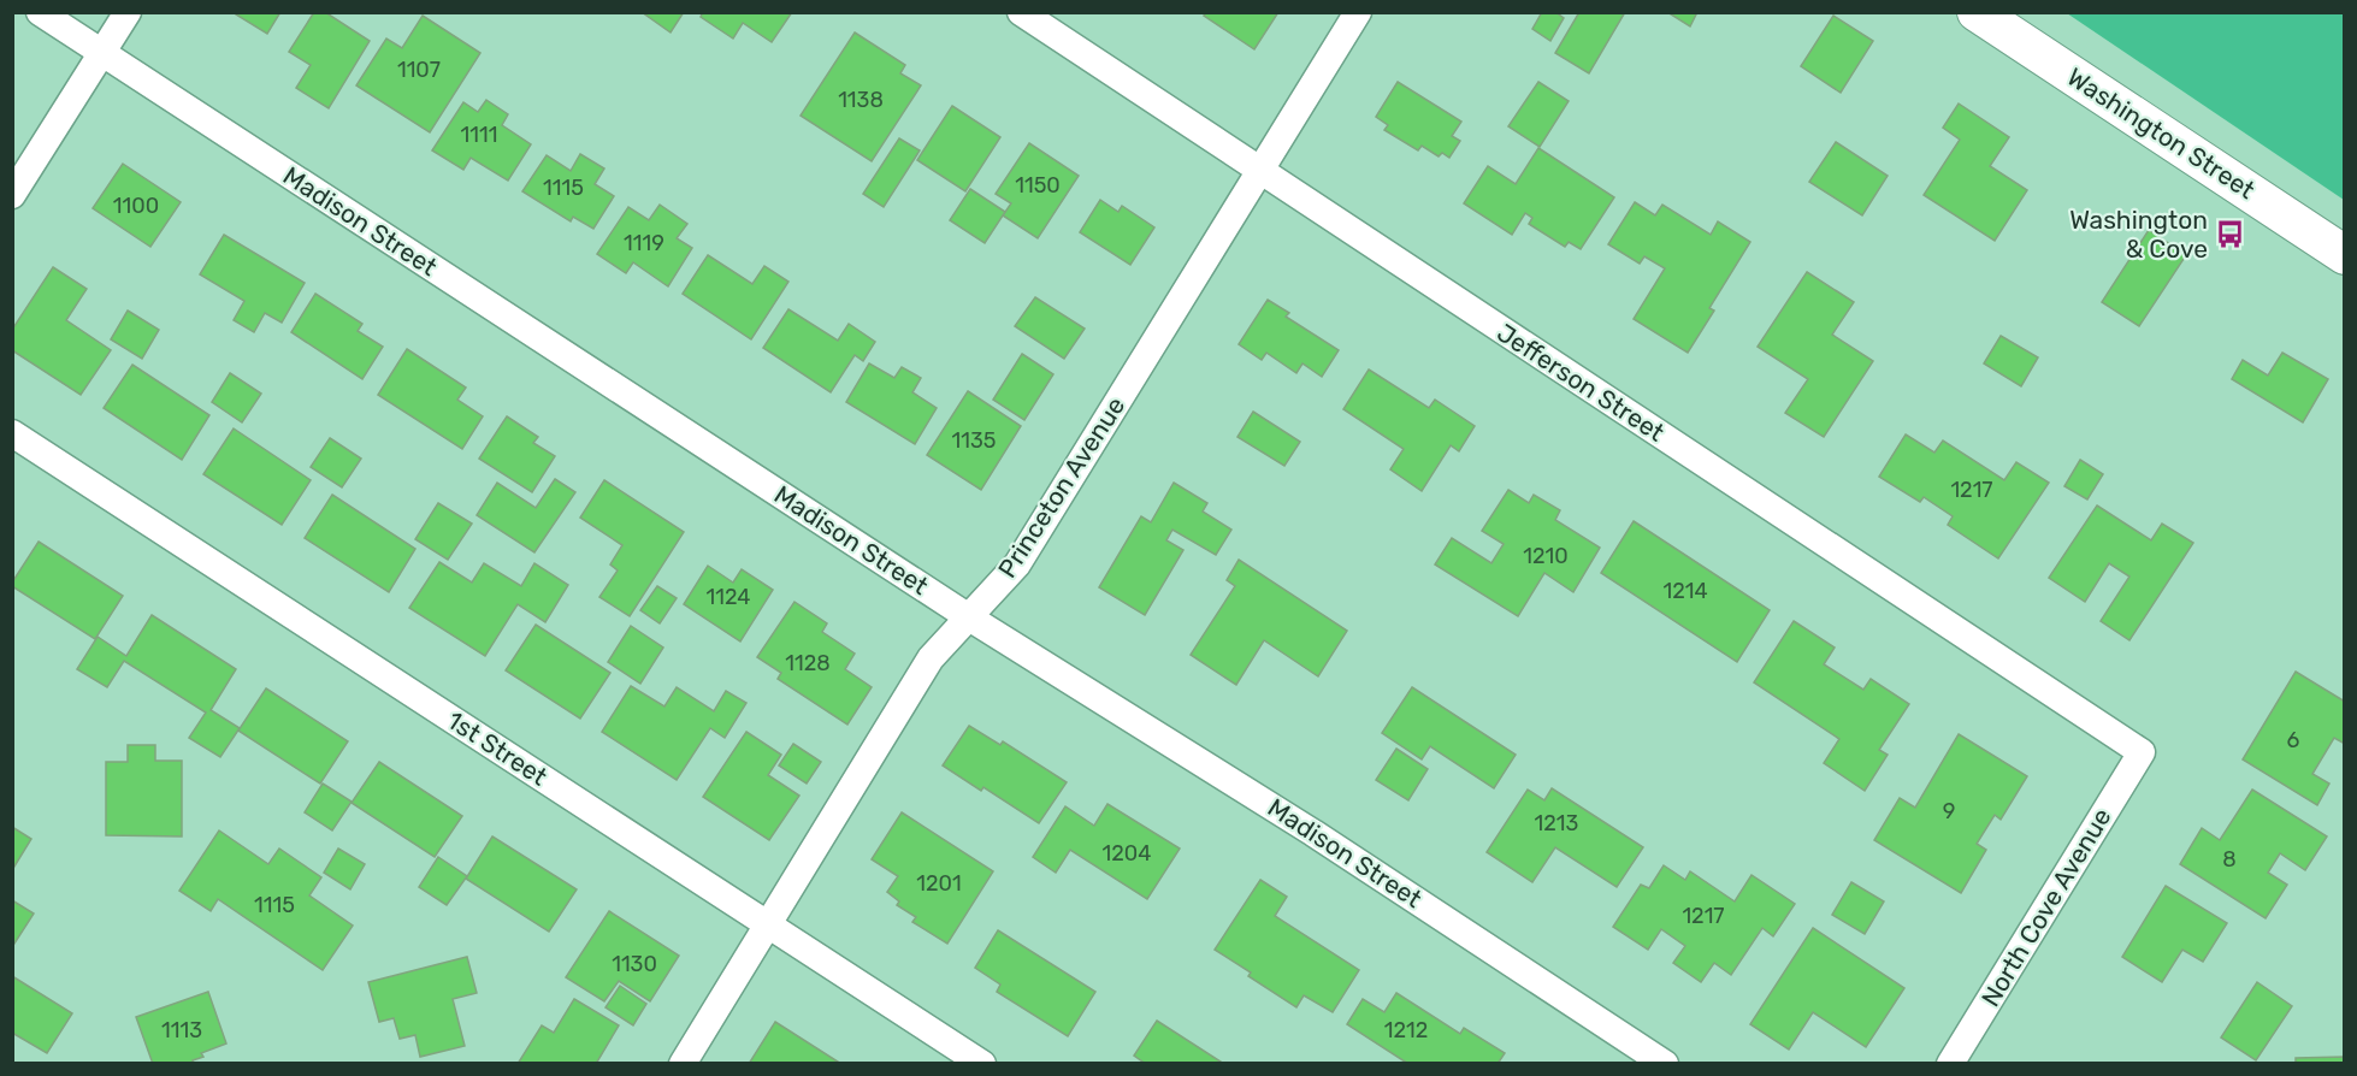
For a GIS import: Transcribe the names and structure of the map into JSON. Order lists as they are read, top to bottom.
{
  "streets": {
    "street": [
      "Washington Street",
      "Madison Street",
      "Jefferson Street",
      "Princeton Avenue",
      "1st Street",
      "North Cove Avenue"
    ]
  },
  "crossings": [
    ["Madison Street", "Princeton Avenue"],
    ["Jefferson Street", "Princeton Avenue"],
    ["Jefferson Street", "North Cove Avenue"],
    ["Princeton Avenue", "1st Street"]
  ],
  "places": {
    "bus stop": ["Washington & Cove"]
  },
  "house_numbers": [
    "1107",
    "1138",
    "1111",
    "1150",
    "1115",
    "1100",
    "1119",
    "1135",
    "1217",
    "1210",
    "1214",
    "1124",
    "1128",
    "6",
    "9",
    "1213",
    "1204",
    "8",
    "1201",
    "1115",
    "1217",
    "1130",
    "1113",
    "1212"
  ]
}
